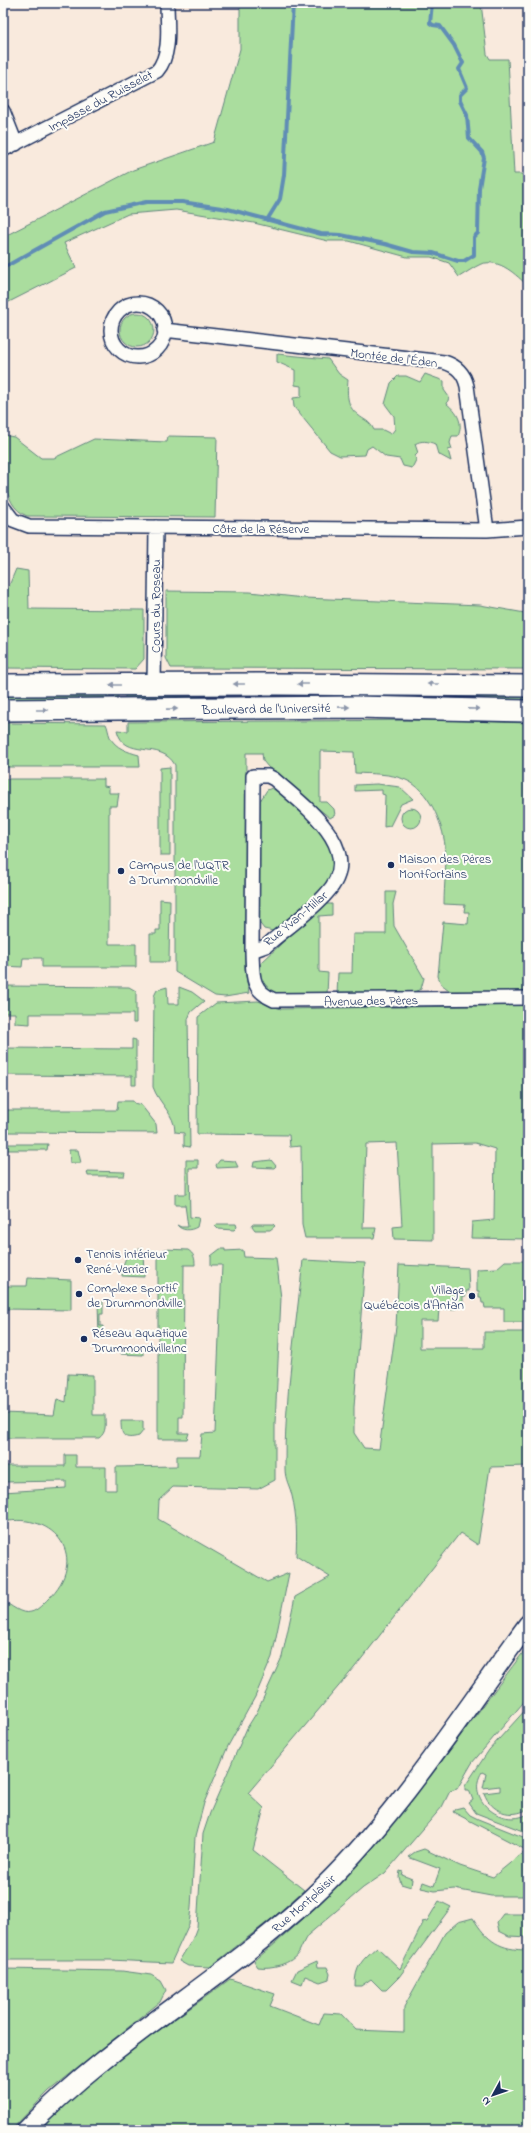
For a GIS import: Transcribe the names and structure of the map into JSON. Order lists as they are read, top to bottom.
{
  "streets": {
    "main road": ["Boulevard de l'Université"],
    "street": [
      "Impasse du Ruisselet",
      "Montée de l'Éden",
      "Côte de la Réserve",
      "Cours du Roseau",
      "Rue Yvan-Millar",
      "Avenue des Pères",
      "Rue Montplaisir"
    ]
  },
  "crossings": [
    ["Montée de l'Éden", "Côte de la Réserve"],
    ["Côte de la Réserve", "Cours du Roseau"],
    ["Cours du Roseau", "Boulevard de l'Université"],
    ["Rue Yvan-Millar", "Avenue des Pères"]
  ],
  "places": [
    "Maison des Pères Montfortains",
    "Campus de l'UQTR à Drummondville",
    "Tennis intérieur René-Verrier",
    "Complexe sportif de Drummondville",
    "Village Québécois d'Antan",
    "Réseau aquatique DrummondvilleInc"
  ],
  "north": "bottom left"
}
